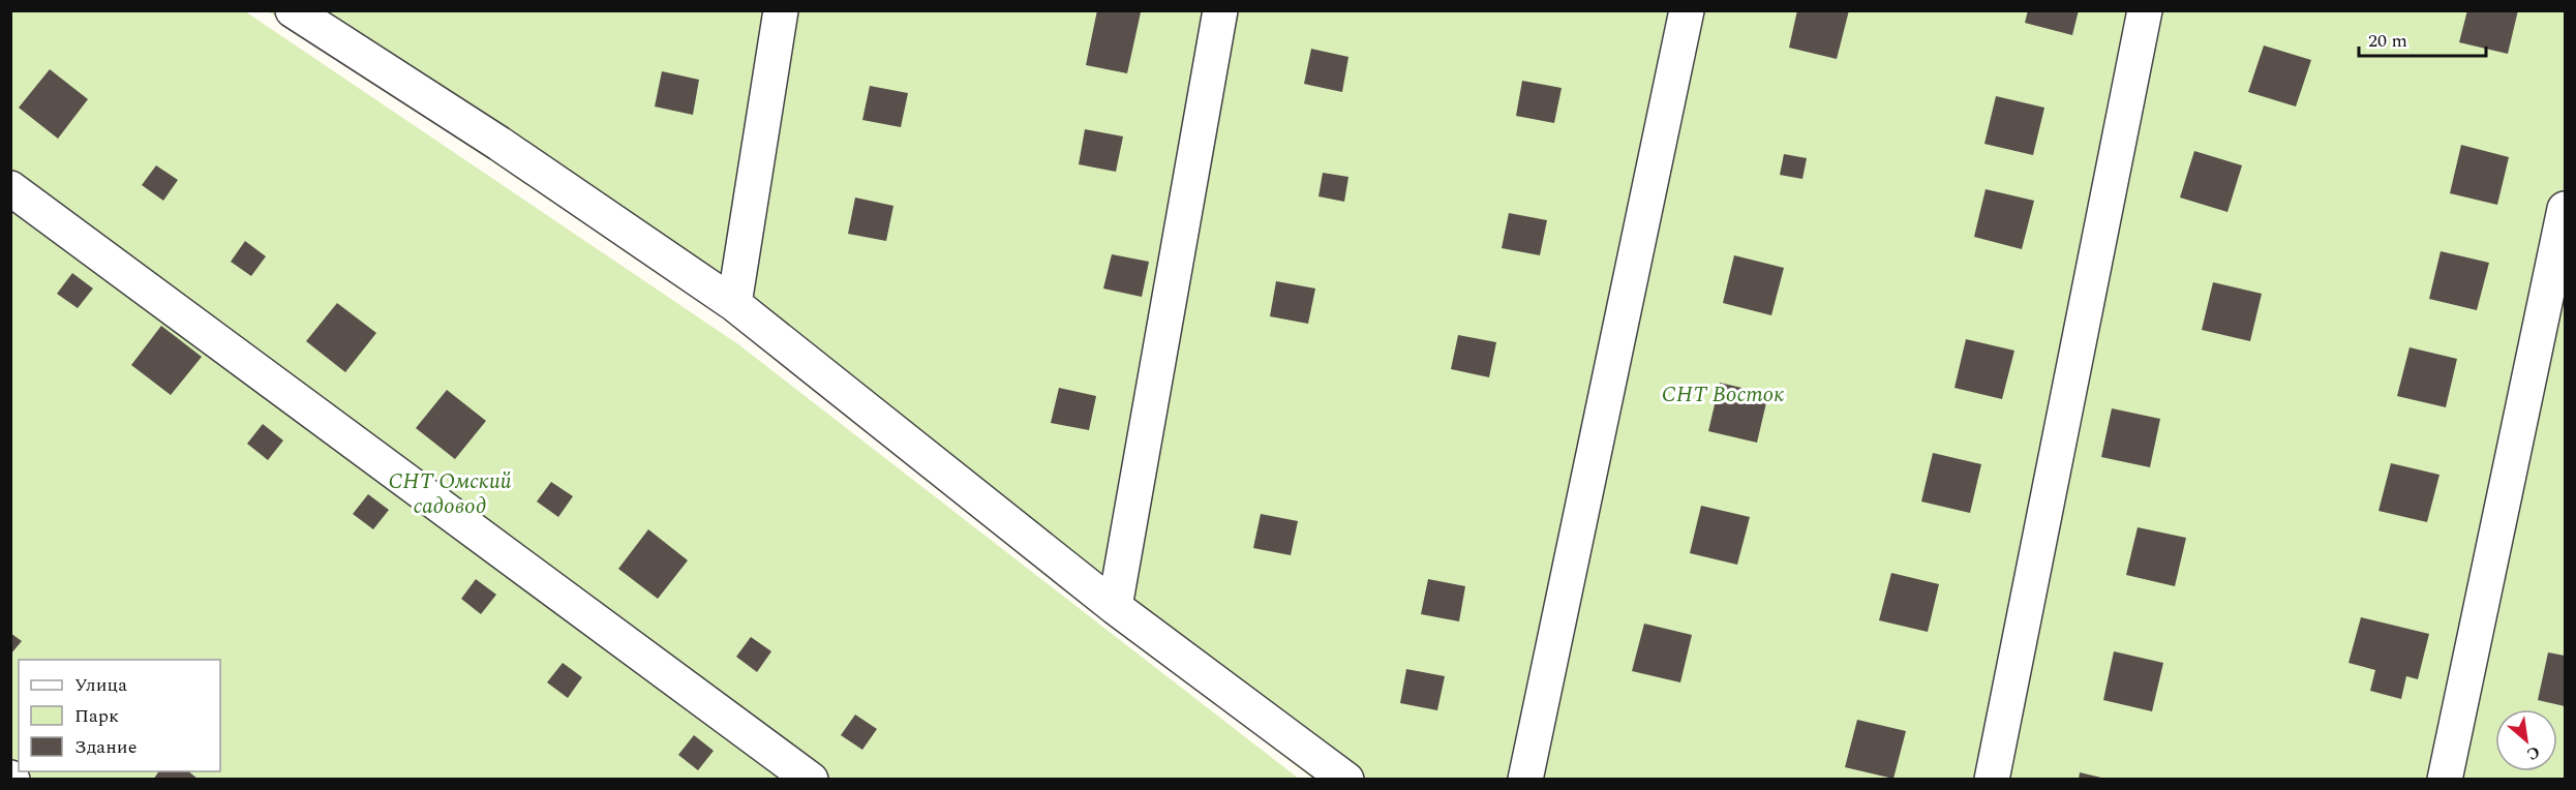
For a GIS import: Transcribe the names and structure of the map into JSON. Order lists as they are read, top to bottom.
{
  "parks": ["СНТ Восток", "СНТ Омский садовод"],
  "legend": ["Улица", "Парк", "Здание"],
  "scale_bar": "20 m",
  "north": "bottom right"
}
